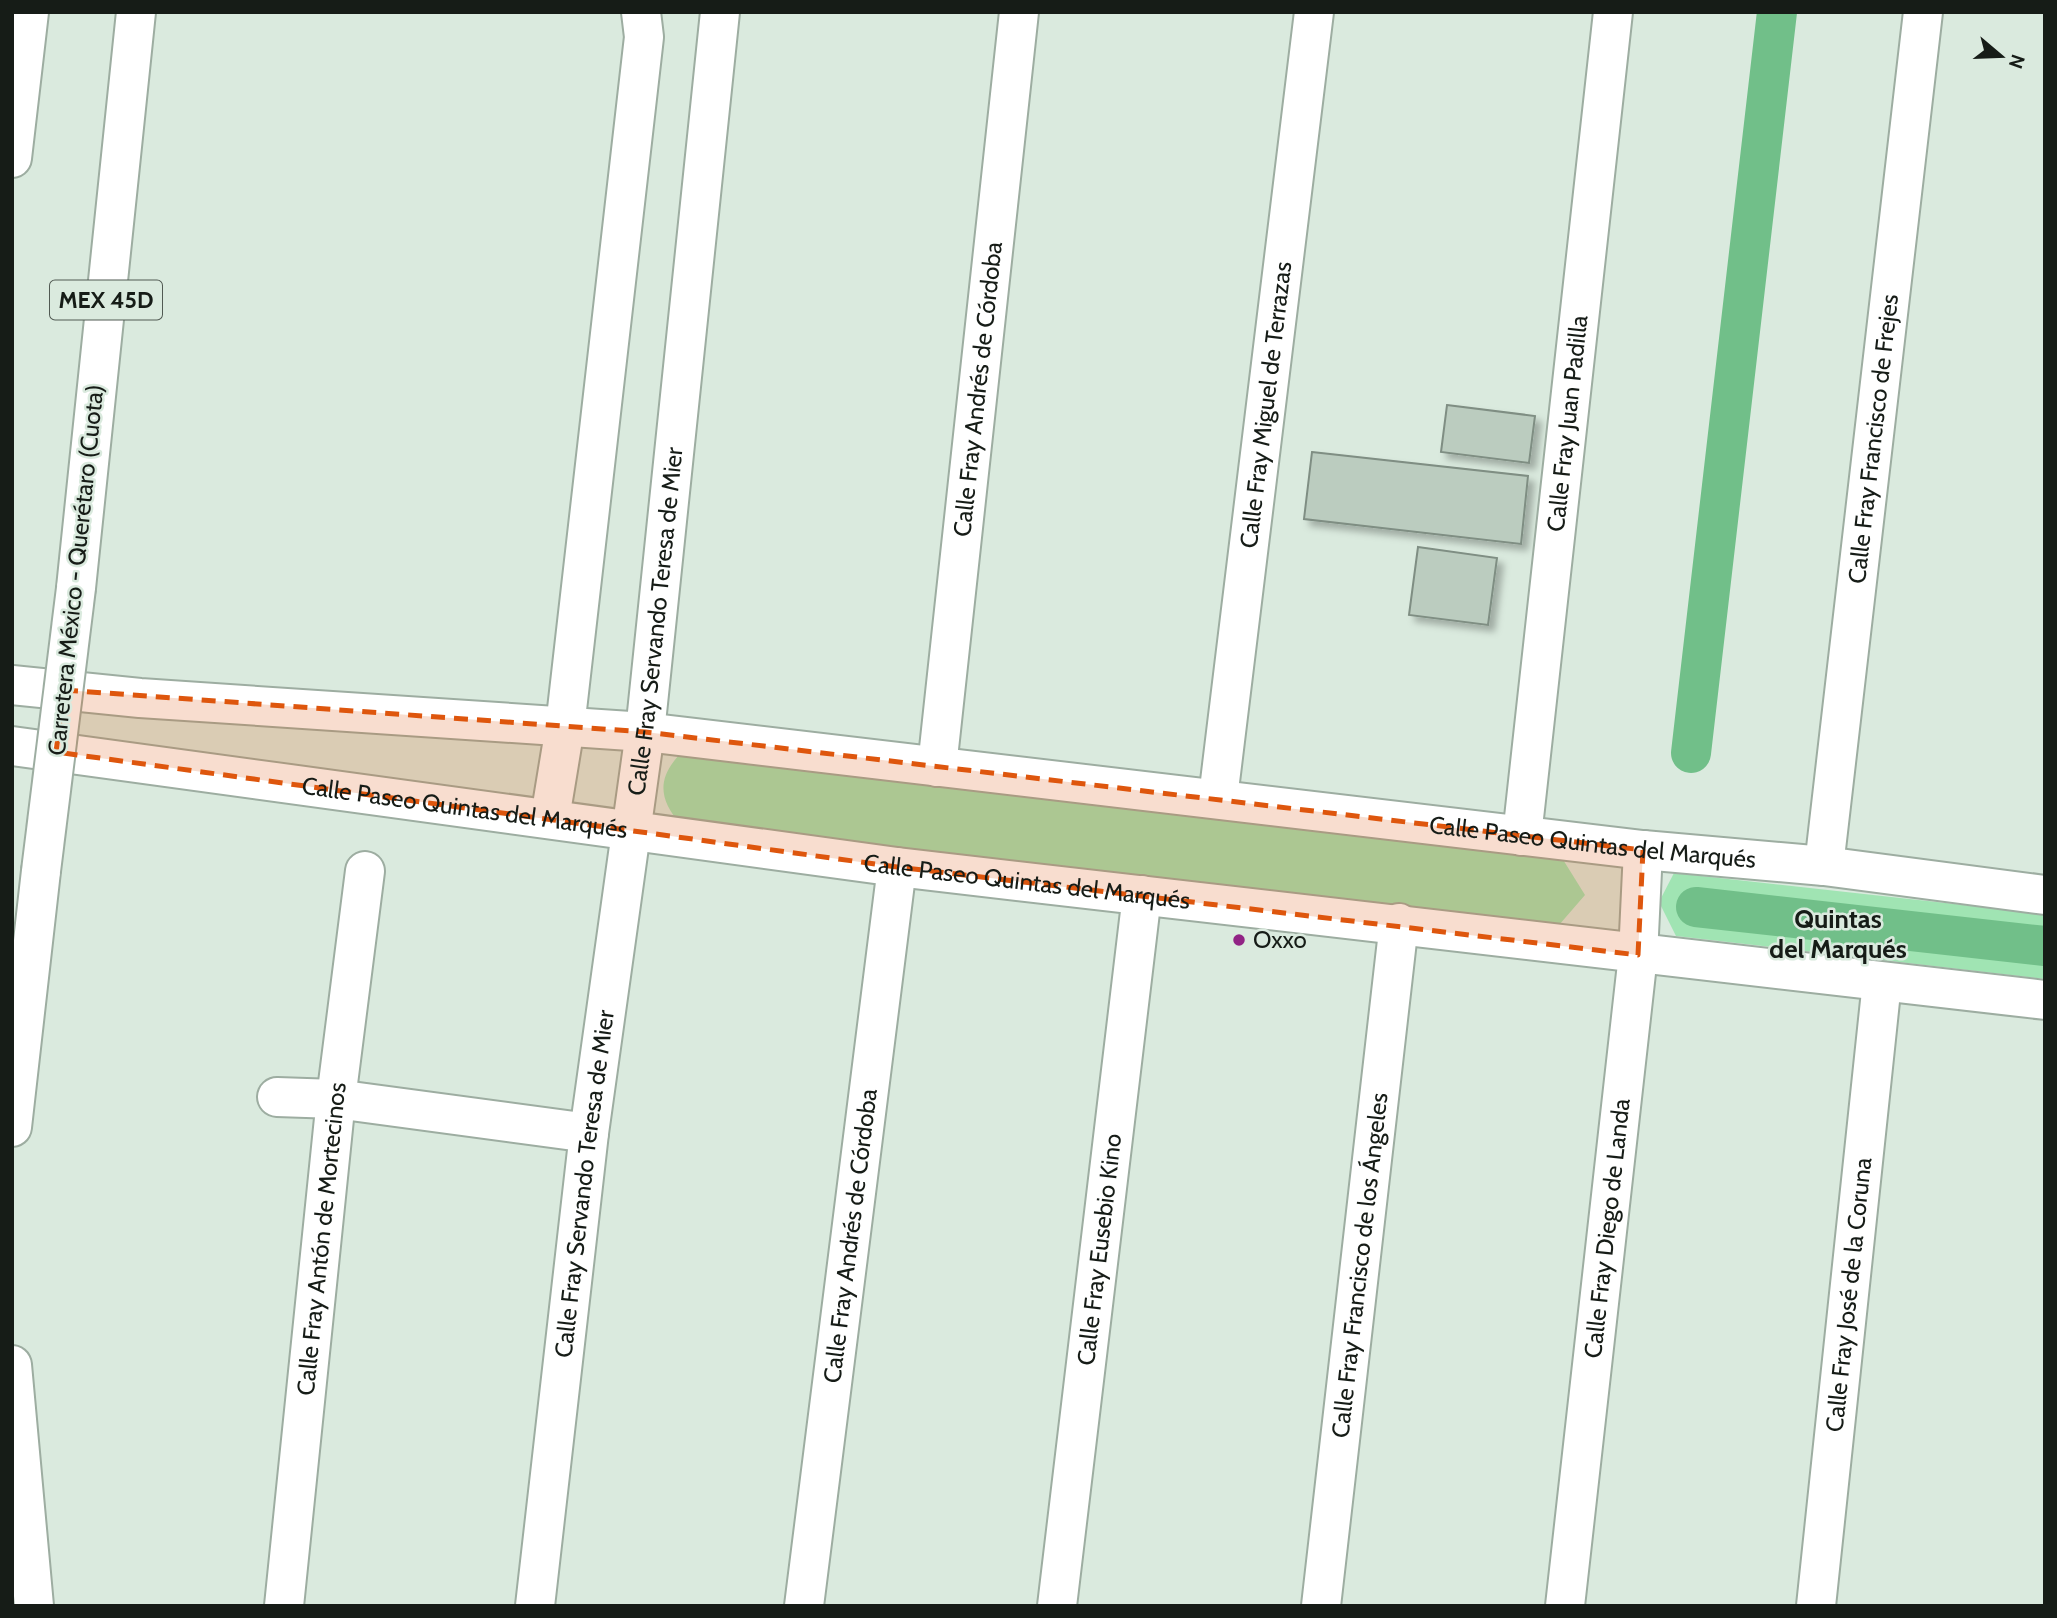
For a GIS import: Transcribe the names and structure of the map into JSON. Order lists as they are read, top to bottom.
{
  "streets": {
    "main road": [
      "MEX 45D",
      "Calle Fray Andrés de Córdoba",
      "Calle Fray Miguel de Terrazas",
      "Calle Fray Juan Padilla",
      "Calle Fray Francisco de Frejes",
      "Carretera México - Querétaro (Cuota)",
      "Calle Fray Servando Teresa de Mier",
      "Calle Paseo Quintas del Marqués",
      "Calle Fray Diego de Landa",
      "Calle Fray Antón de Mortecinos",
      "Calle Fray Eusebio Kino",
      "Calle Fray Francisco de los Ángeles",
      "Calle Fray José de la Coruna"
    ]
  },
  "crossings": [
    ["Calle Fray Andrés de Córdoba", "Calle Paseo Quintas del Marqués"],
    ["Calle Fray Miguel de Terrazas", "Calle Paseo Quintas del Marqués"],
    ["Calle Fray Juan Padilla", "Calle Paseo Quintas del Marqués"],
    ["Calle Fray Francisco de Frejes", "Calle Paseo Quintas del Marqués"],
    ["Calle Fray Servando Teresa de Mier", "Calle Paseo Quintas del Marqués"],
    ["Calle Paseo Quintas del Marqués", "Calle Fray Diego de Landa"],
    ["Calle Paseo Quintas del Marqués", "Calle Fray Eusebio Kino"],
    ["Calle Paseo Quintas del Marqués", "Calle Fray Francisco de los Ángeles"],
    ["Calle Paseo Quintas del Marqués", "Calle Fray José de la Coruna"]
  ],
  "districts": ["Quintas del Marqués"],
  "places": ["Oxxo"],
  "north": "right"
}
